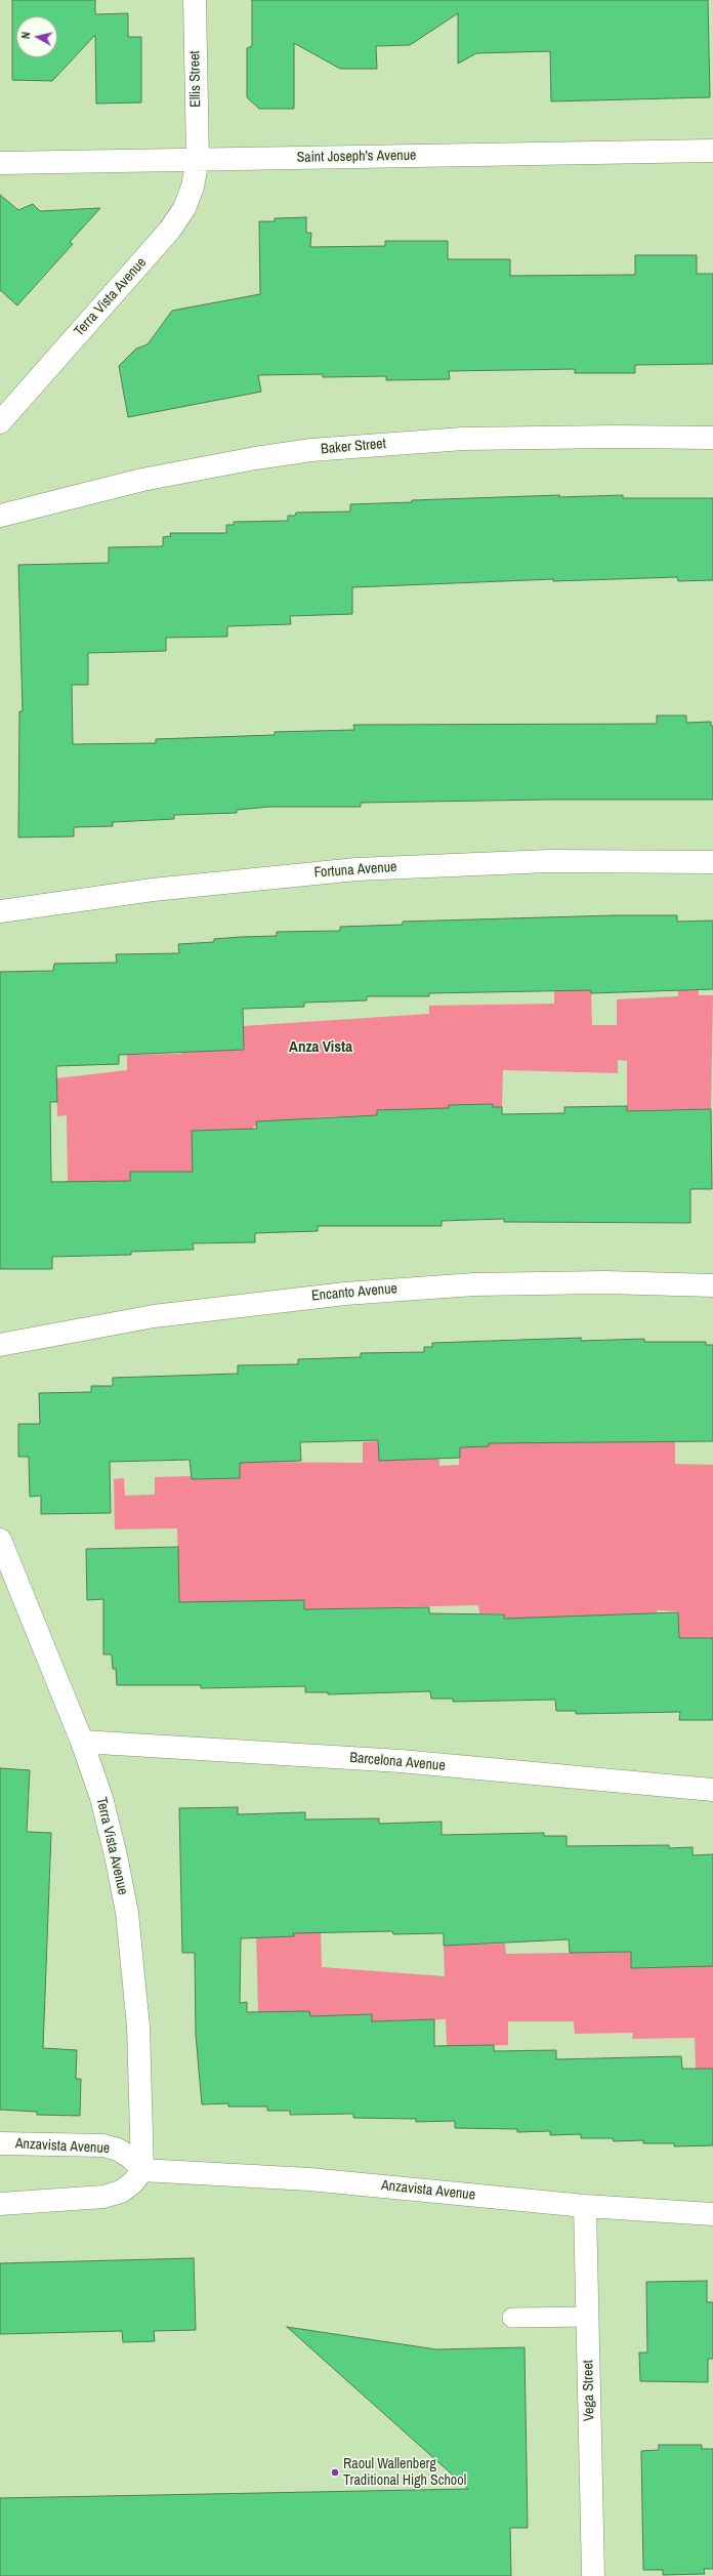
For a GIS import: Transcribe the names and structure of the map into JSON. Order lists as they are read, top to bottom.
{
  "streets": {
    "street": [
      "Ellis Street",
      "Saint Joseph's Avenue",
      "Terra Vista Avenue",
      "Baker Street",
      "Fortuna Avenue",
      "Encanto Avenue",
      "Barcelona Avenue",
      "Anzavista Avenue",
      "Vega Street"
    ]
  },
  "crossings": [
    ["Ellis Street", "Saint Joseph's Avenue"],
    ["Ellis Street", "Terra Vista Avenue"],
    ["Saint Joseph's Avenue", "Terra Vista Avenue"],
    ["Terra Vista Avenue", "Barcelona Avenue"],
    ["Terra Vista Avenue", "Anzavista Avenue"],
    ["Anzavista Avenue", "Vega Street"]
  ],
  "districts": ["Anza Vista"],
  "places": ["Raoul Wallenberg Traditional High School"],
  "north": "left"
}
